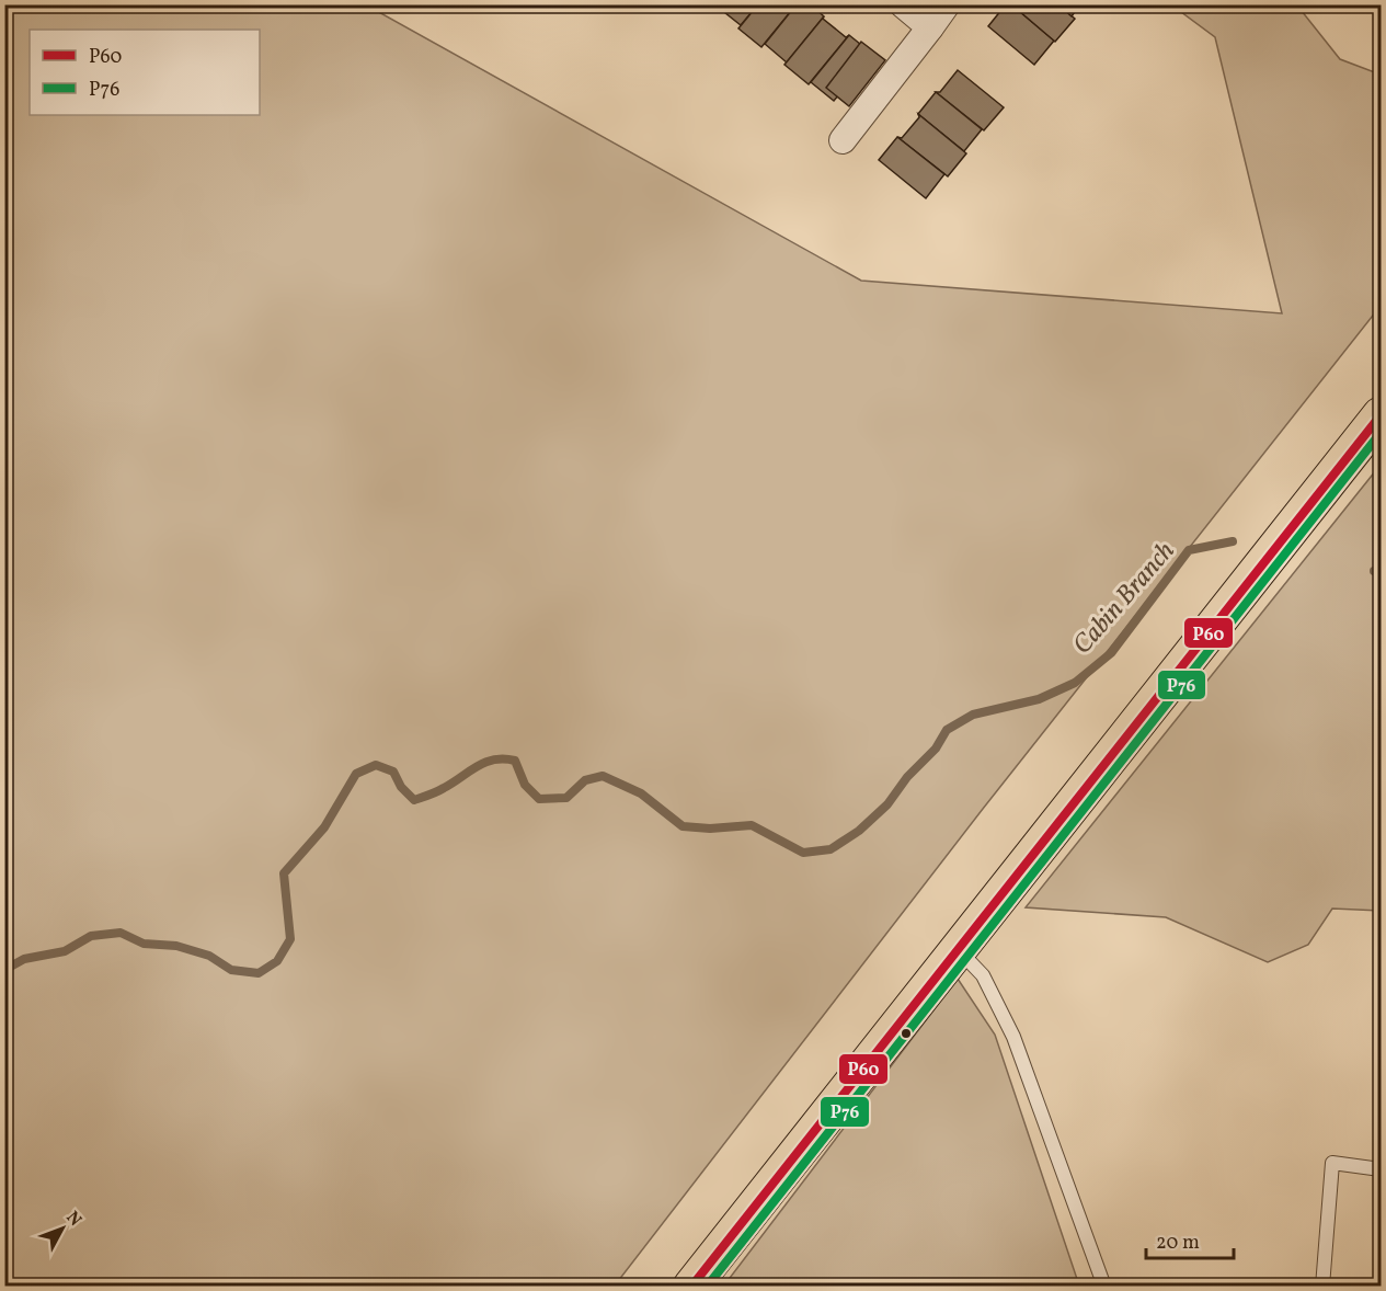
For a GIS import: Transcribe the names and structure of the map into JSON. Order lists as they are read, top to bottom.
{
  "water": ["Cabin Branch"],
  "lines": ["transit line P60", "transit line P76"],
  "legend": ["P60", "P76"],
  "scale_bar": "20 m",
  "north": "top right"
}
